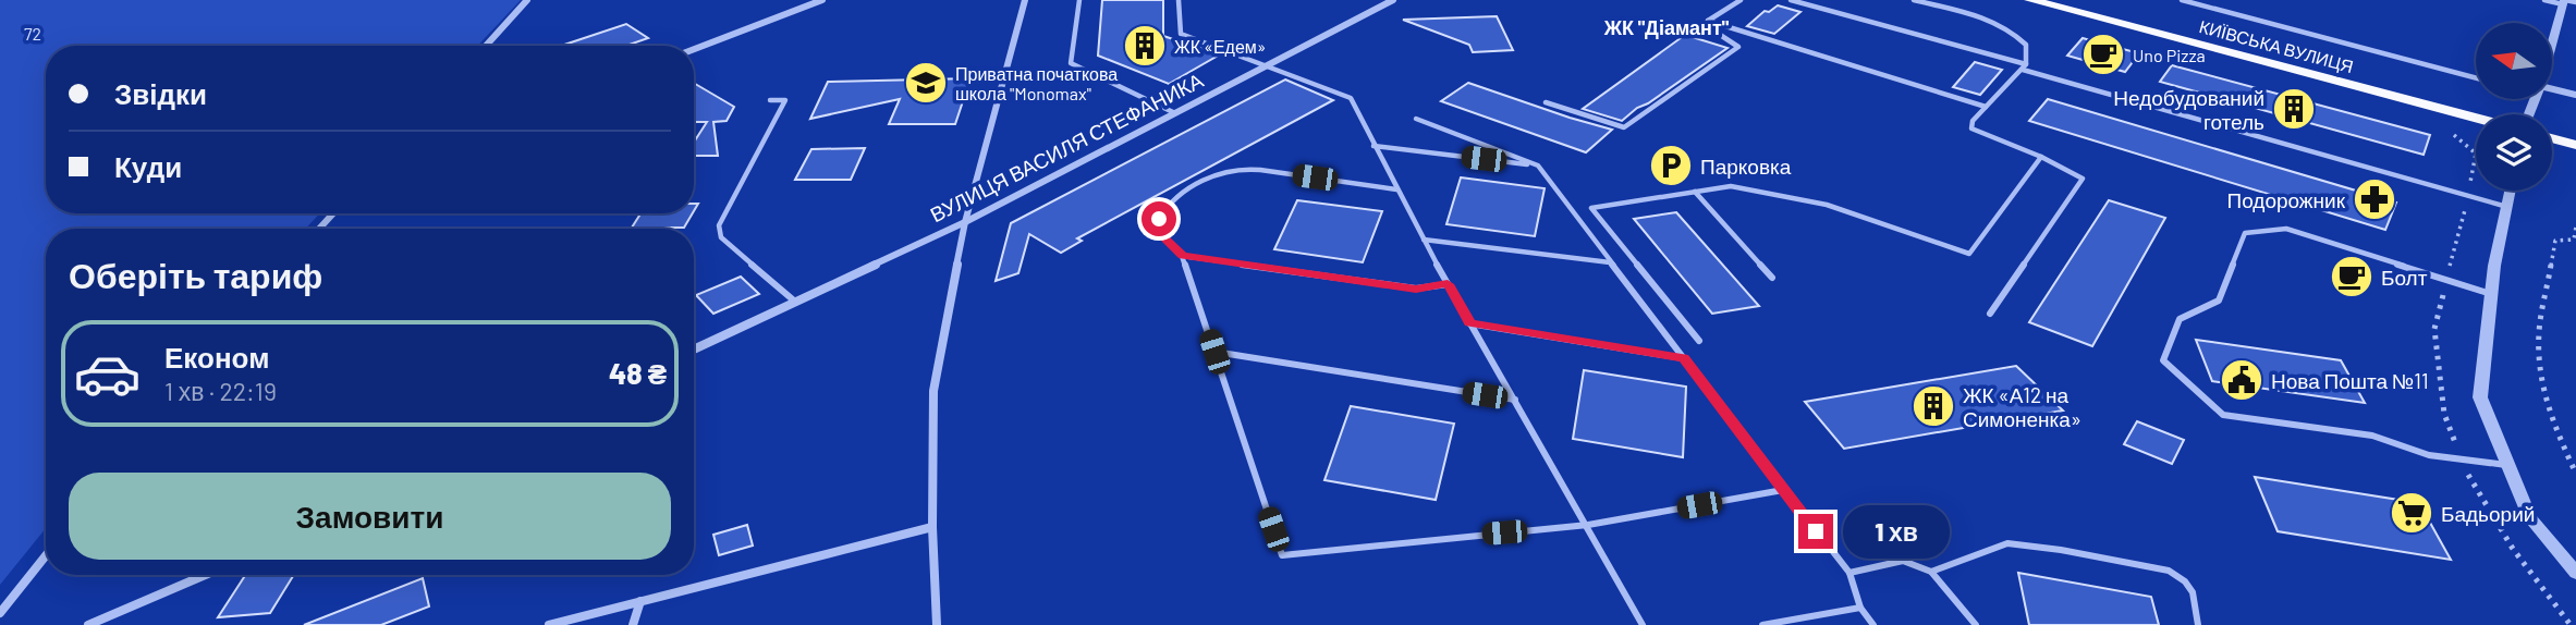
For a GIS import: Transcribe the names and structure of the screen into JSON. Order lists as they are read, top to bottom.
{
  "streets": {
    "main road": ["КИЇВСЬКА ВУЛИЦЯ"],
    "street": ["ВУЛИЦЯ ВАСИЛЯ СТЕФАНИКА"]
  },
  "districts": ["ЖК \"Діамант\""],
  "parks": ["72"],
  "places": {
    "building": ["ЖК «Едем»", "Недобудований готель", "ЖК «А12 на Симоненка»"],
    "cafe": ["Uno Pizza", "Болт"],
    "school or university": ["Приватна початкова школа \"Monomax\""],
    "parking": ["Парковка"],
    "pharmacy": ["Подорожник"],
    "public building": ["Нова Пошта №11"],
    "supermarket": ["Бадьорий"]
  },
  "north": "left",
  "page": {
    "banner": ["Звідки", "Куди"],
    "heading": "Оберіть тариф",
    "list": [
      {
        "name": "Економ",
        "note": "1 хв · 22:19",
        "value": "48 ₴"
      }
    ],
    "buttons": "Замовити",
    "bubble": "1 хв"
  }
}
